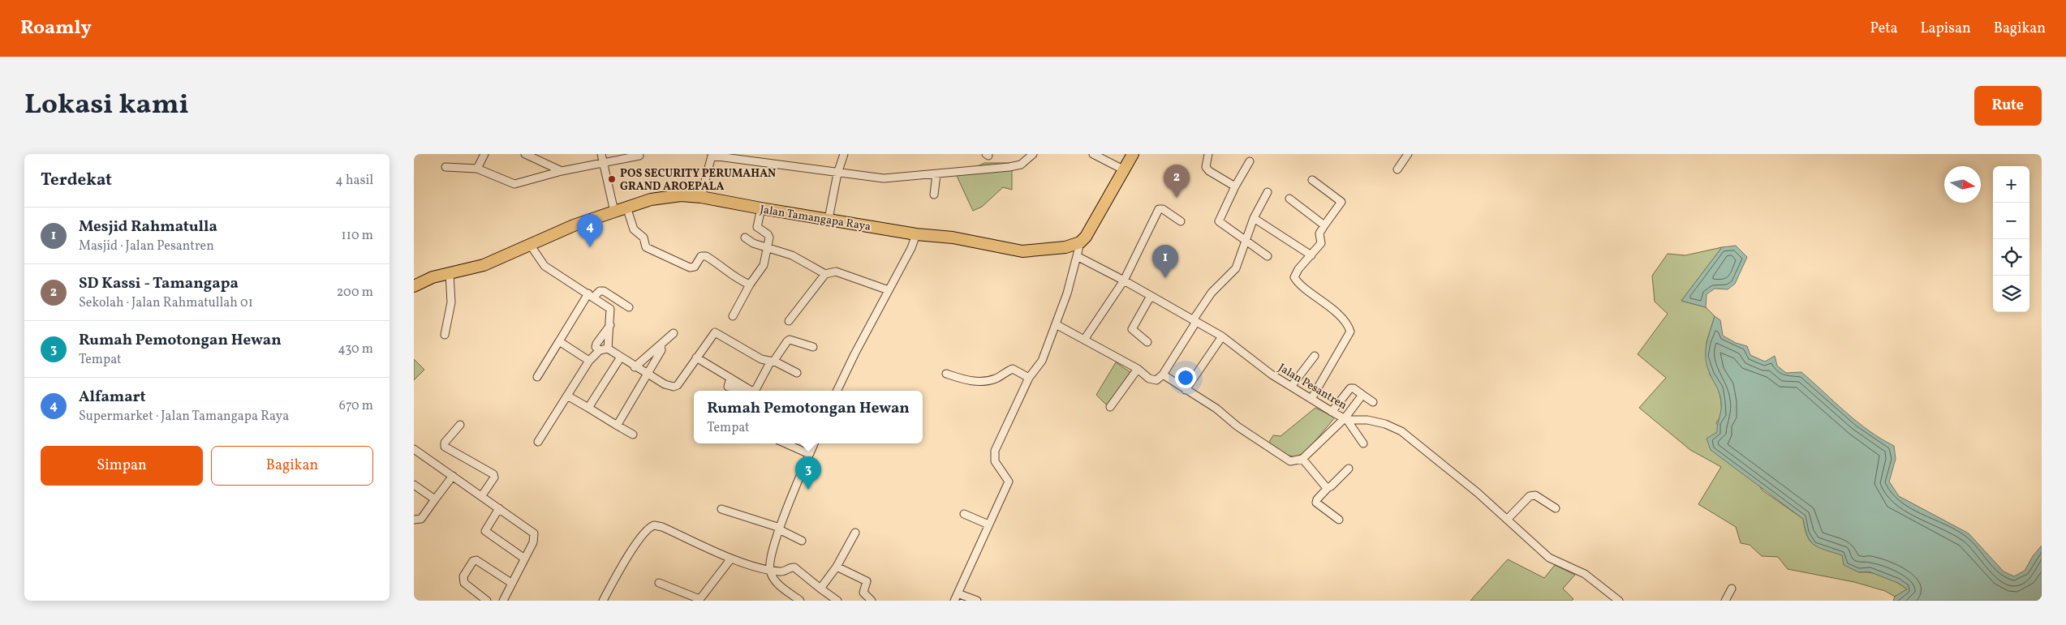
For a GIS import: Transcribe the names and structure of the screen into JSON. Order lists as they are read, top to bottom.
{
  "streets": {
    "main road": ["Jalan Tamangapa Raya"],
    "street": ["Jalan Pesantren"]
  },
  "places": ["POS SECURITY PERUMAHAN GRAND AROEPALA"],
  "north": "right",
  "page": {
    "header": "Roamly",
    "nav": ["Peta", "Lapisan", "Bagikan"],
    "title": "Lokasi kami",
    "buttons": [
      "Rute",
      ["Simpan", "Bagikan"]
    ],
    "heading": ["Terdekat", "4 hasil"],
    "pins": [
      "2",
      "4",
      "1",
      "3"
    ],
    "map_buttons": ["+", "−"],
    "list": [
      {
        "mark": "1",
        "name": "Mesjid Rahmatulla",
        "note": "Masjid · Jalan Pesantren",
        "value": "110 m"
      },
      {
        "mark": "2",
        "name": "SD Kassi - Tamangapa",
        "note": "Sekolah · Jalan Rahmatullah 01",
        "value": "200 m"
      },
      {
        "mark": "3",
        "name": "Rumah Pemotongan Hewan",
        "note": "Tempat",
        "value": "430 m"
      },
      {
        "mark": "4",
        "name": "Alfamart",
        "note": "Supermarket · Jalan Tamangapa Raya",
        "value": "670 m"
      }
    ],
    "popup": ["Rumah Pemotongan Hewan", "Tempat"]
  }
}
